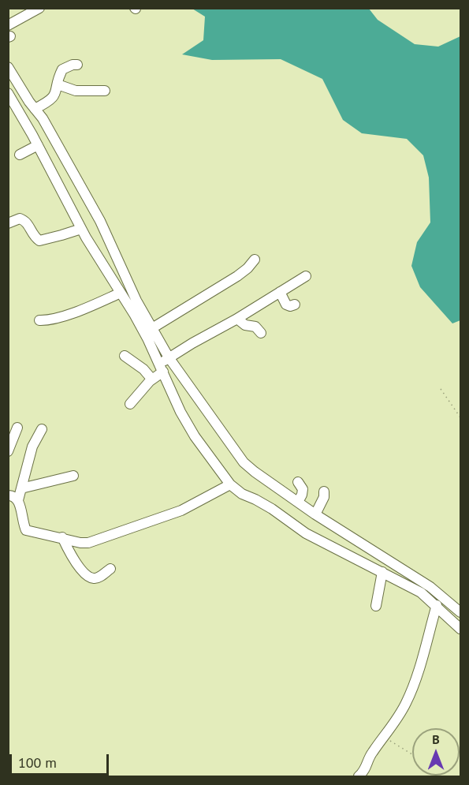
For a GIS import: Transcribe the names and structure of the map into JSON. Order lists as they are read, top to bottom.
{
  "scale_bar": "100 m",
  "north": "top"
}
